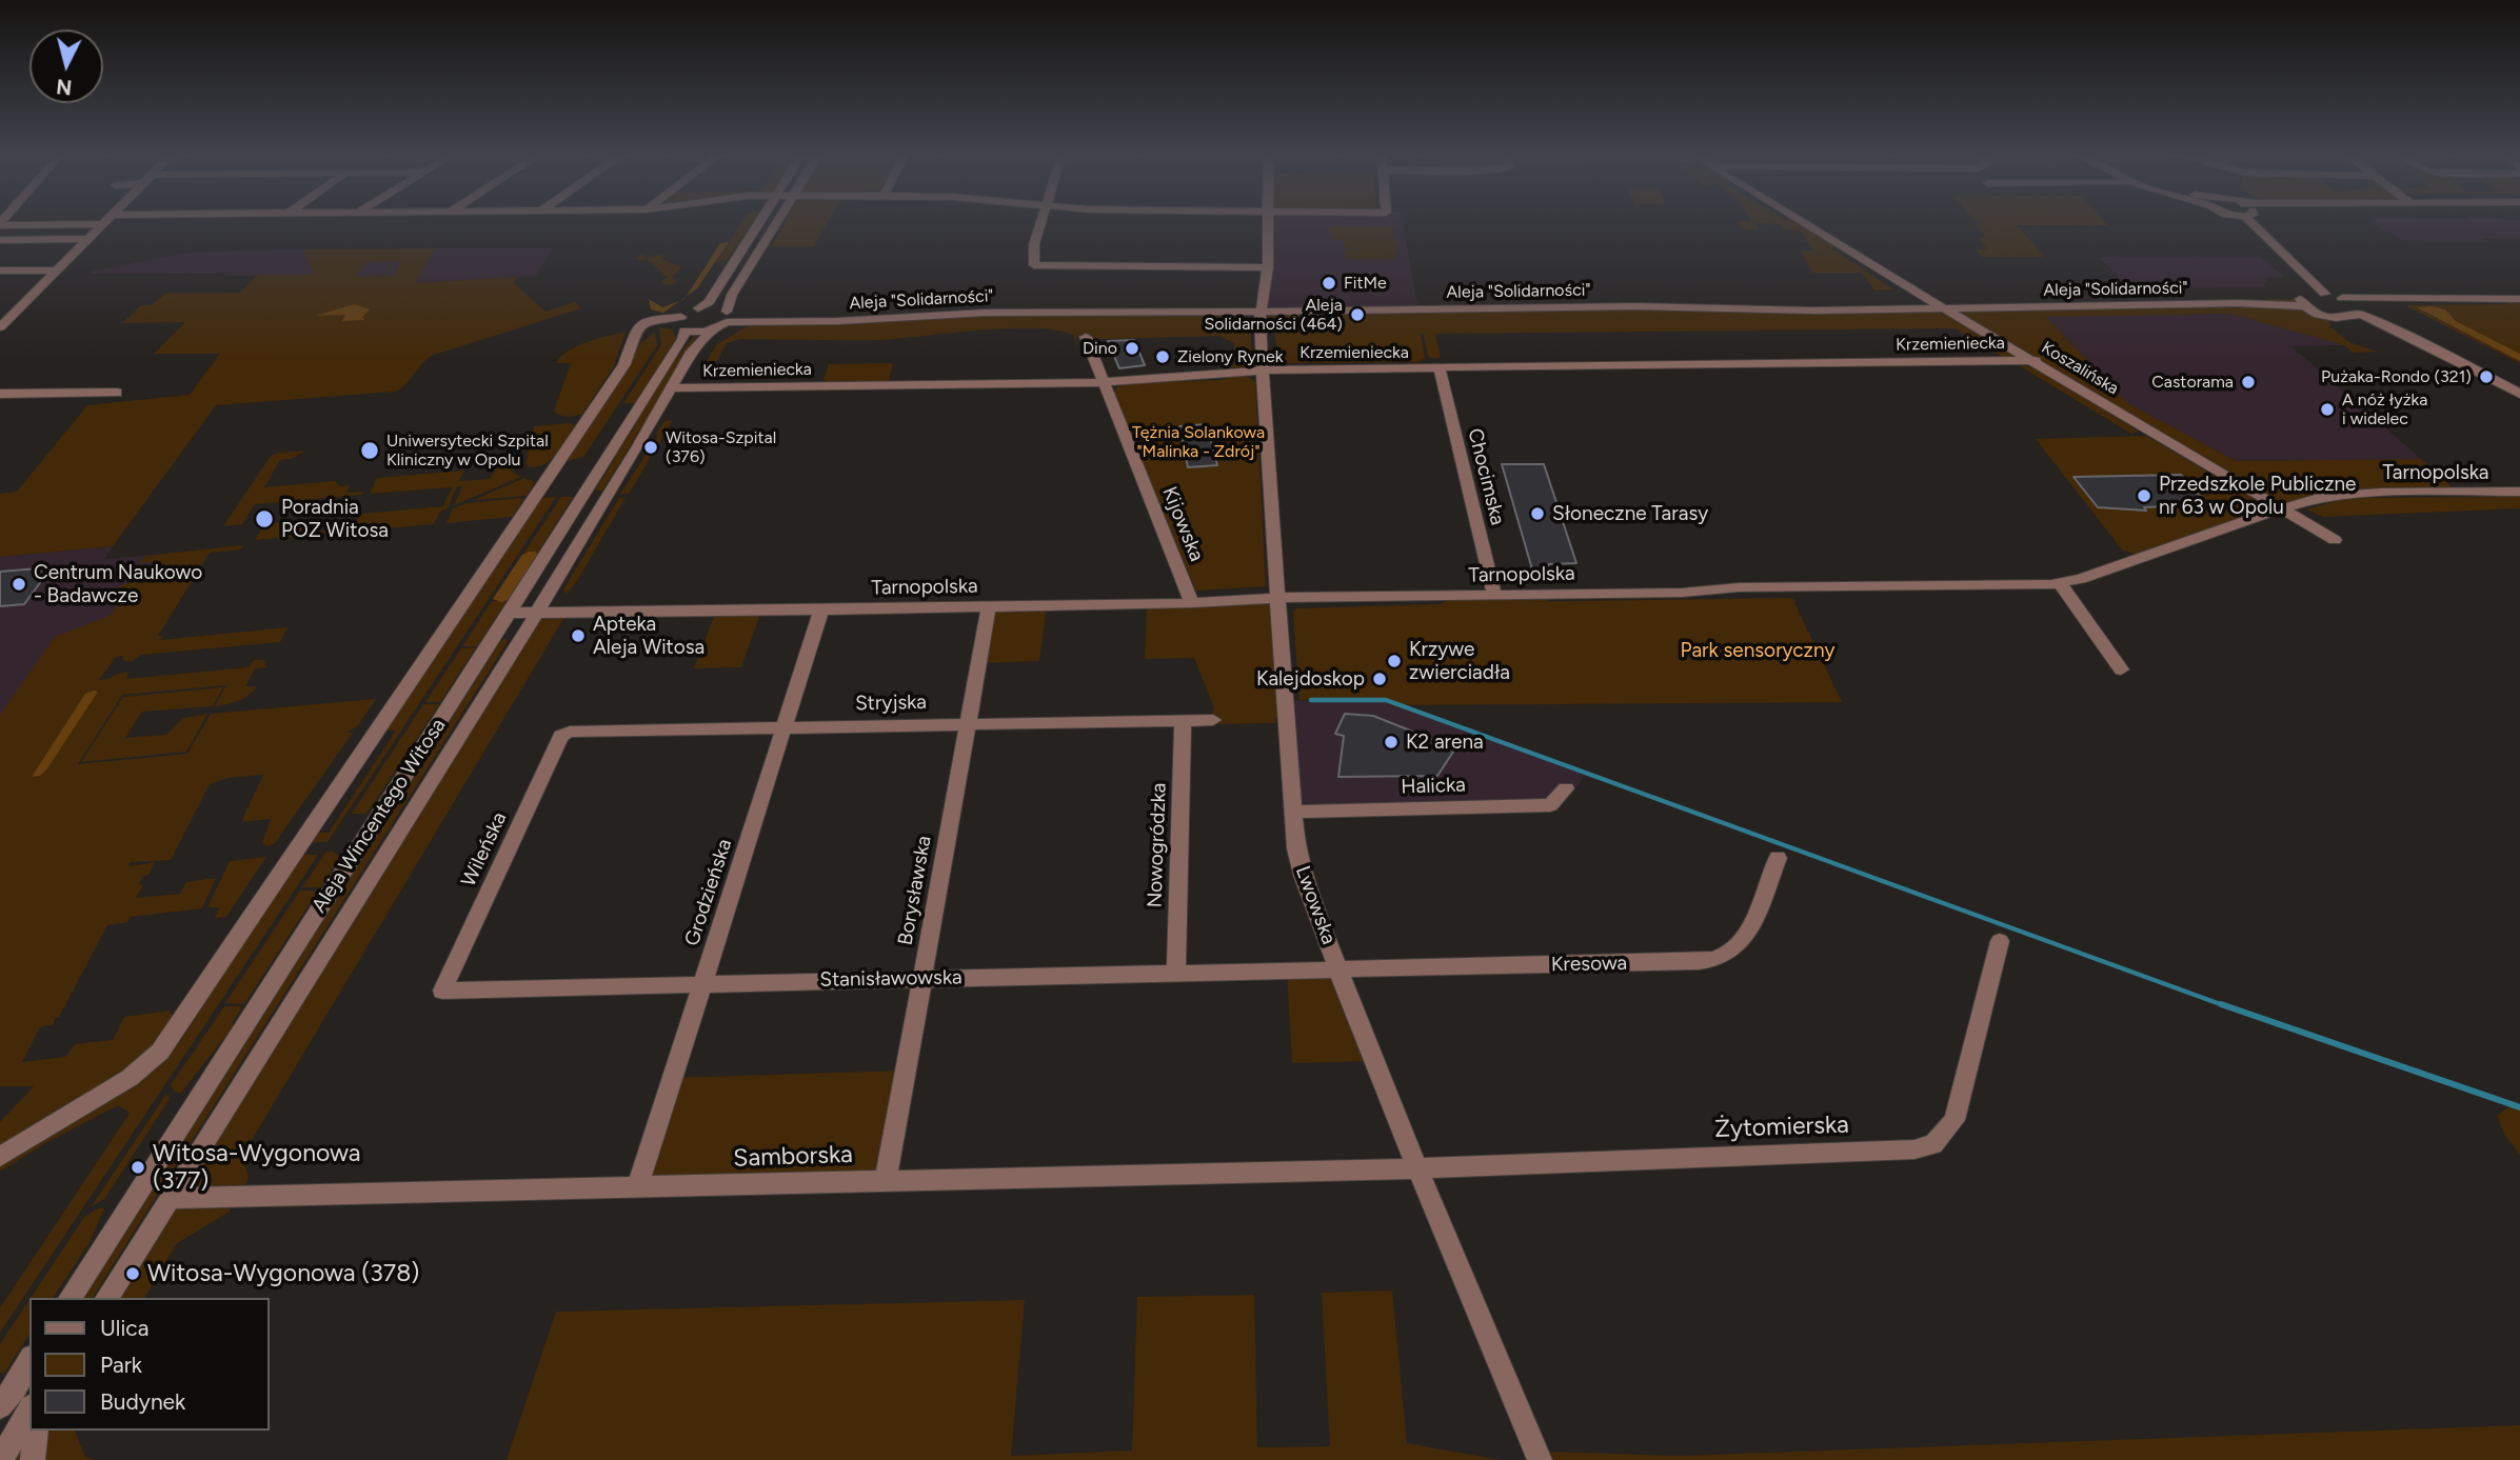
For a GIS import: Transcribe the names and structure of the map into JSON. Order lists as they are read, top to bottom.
{
  "streets": {
    "street": [
      "Aleja \"Solidarności\"",
      "Krzemieniecka",
      "Koszalińska",
      "Tarnopolska",
      "Chocimska",
      "Kijowska",
      "Stryjska",
      "Halicka",
      "Aleja Wincentego Witosa",
      "Nowogródzka",
      "Wileńska",
      "Borysławska",
      "Grodzieńska",
      "Lwowska",
      "Kresowa",
      "Stanisławowska",
      "Żytomierska",
      "Samborska"
    ]
  },
  "crossings": [
    ["Aleja \"Solidarności\"", "Koszalińska"],
    ["Aleja \"Solidarności\"", "Lwowska"],
    ["Krzemieniecka", "Koszalińska"],
    ["Krzemieniecka", "Chocimska"],
    ["Krzemieniecka", "Kijowska"],
    ["Krzemieniecka", "Aleja Wincentego Witosa"],
    ["Krzemieniecka", "Lwowska"],
    ["Koszalińska", "Tarnopolska"],
    ["Tarnopolska", "Chocimska"],
    ["Tarnopolska", "Kijowska"],
    ["Tarnopolska", "Aleja Wincentego Witosa"],
    ["Tarnopolska", "Borysławska"],
    ["Tarnopolska", "Grodzieńska"],
    ["Tarnopolska", "Lwowska"],
    ["Stryjska", "Nowogródzka"],
    ["Stryjska", "Wileńska"],
    ["Stryjska", "Borysławska"],
    ["Stryjska", "Grodzieńska"],
    ["Halicka", "Lwowska"],
    ["Aleja Wincentego Witosa", "Samborska"],
    ["Nowogródzka", "Stanisławowska"],
    ["Wileńska", "Stanisławowska"],
    ["Borysławska", "Stanisławowska"],
    ["Borysławska", "Samborska"],
    ["Grodzieńska", "Stanisławowska"],
    ["Grodzieńska", "Samborska"],
    ["Lwowska", "Kresowa"],
    ["Lwowska", "Stanisławowska"],
    ["Lwowska", "Żytomierska"],
    ["Lwowska", "Samborska"],
    ["Kresowa", "Stanisławowska"],
    ["Żytomierska", "Samborska"]
  ],
  "parks": ["Tężnia Solankowa \"Malinka - Zdrój\"", "Park sensoryczny"],
  "places": [
    "FitMe",
    "Aleja Solidarności (464)",
    "Dino",
    "Zielony Rynek",
    "Pużaka-Rondo (321)",
    "Castorama",
    "A nóż łyżka i widelec",
    "Witosa-Szpital (376)",
    "Uniwersytecki Szpital Kliniczny w Opolu",
    "Przedszkole Publiczne nr 63 w Opolu",
    "Słoneczne Tarasy",
    "Poradnia POZ Witosa",
    "Centrum Naukowo - Badawcze",
    "Apteka Aleja Witosa",
    "Krzywe zwierciadła",
    "Kalejdoskop",
    "K2 arena",
    "Witosa-Wygonowa (377)",
    "Witosa-Wygonowa (378)"
  ],
  "legend": ["Ulica", "Park", "Budynek"],
  "north": "bottom"
}
